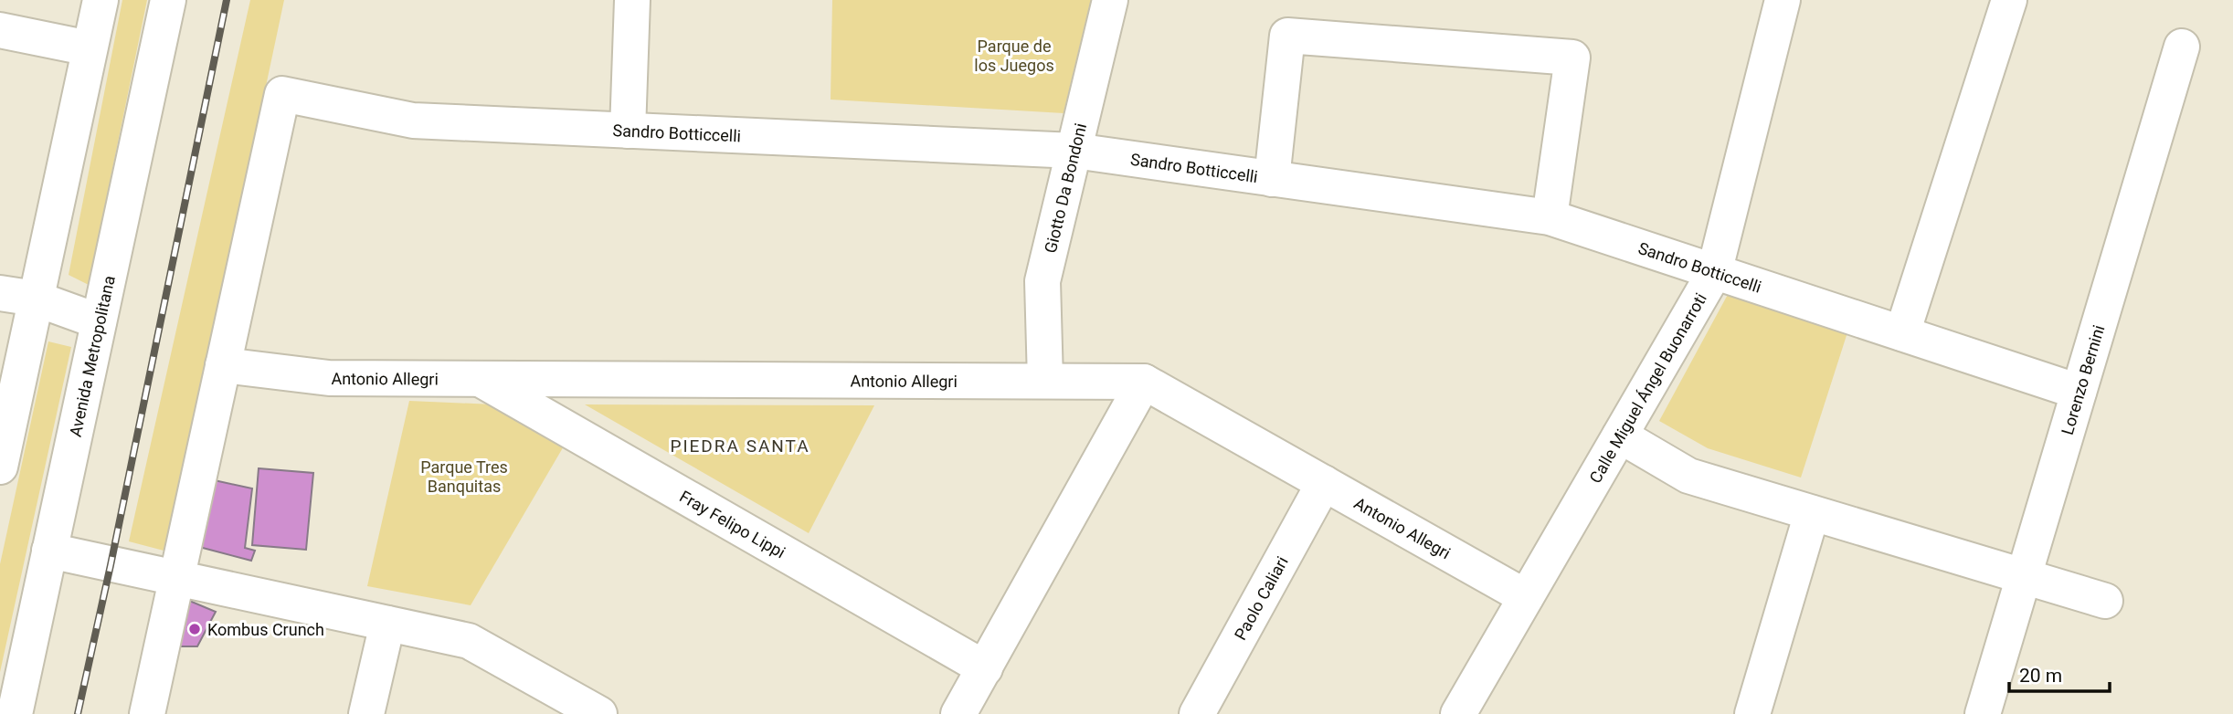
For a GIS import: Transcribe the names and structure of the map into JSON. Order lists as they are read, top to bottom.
{
  "streets": {
    "street": [
      "Sandro Botticcelli",
      "Giotto Da Bondoni",
      "Avenida Metropolitana",
      "Antonio Allegri",
      "Lorenzo Bernini",
      "Calle Miguel Ángel Buonarroti",
      "Fray Felipo Lippi",
      "Paolo Caliari"
    ]
  },
  "crossings": [
    ["Sandro Botticcelli", "Giotto Da Bondoni"],
    ["Sandro Botticcelli", "Antonio Allegri"],
    ["Sandro Botticcelli", "Lorenzo Bernini"],
    ["Sandro Botticcelli", "Calle Miguel Ángel Buonarroti"],
    ["Giotto Da Bondoni", "Antonio Allegri"],
    ["Antonio Allegri", "Calle Miguel Ángel Buonarroti"],
    ["Antonio Allegri", "Fray Felipo Lippi"],
    ["Antonio Allegri", "Paolo Caliari"]
  ],
  "districts": ["PIEDRA SANTA"],
  "parks": ["Parque de los Juegos", "Parque Tres Banquitas"],
  "places": ["Kombus Crunch"],
  "scale_bar": "20 m"
}
